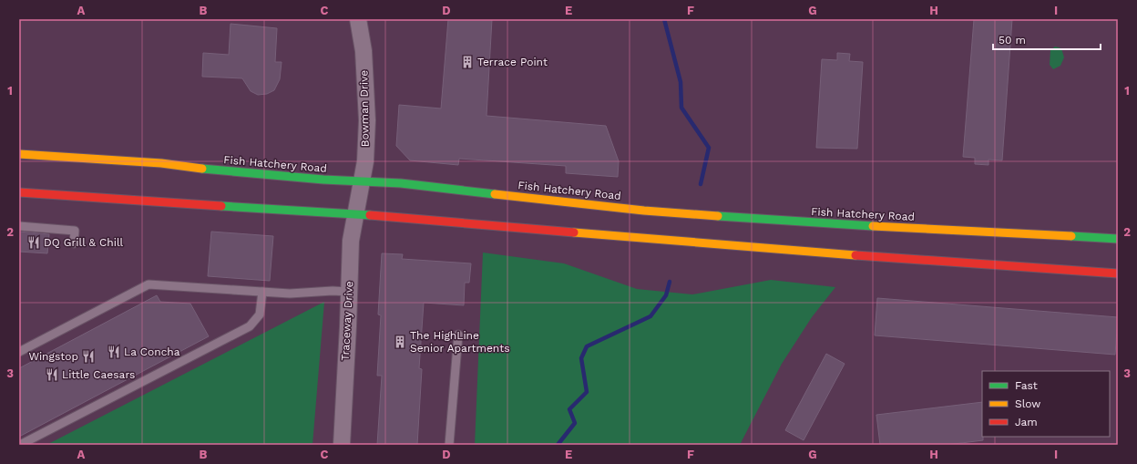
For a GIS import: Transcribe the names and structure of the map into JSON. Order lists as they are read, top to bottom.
{
  "streets": {
    "main road": ["Fish Hatchery Road"],
    "street": ["Bowman Drive", "Traceway Drive"]
  },
  "crossings": [
    ["Bowman Drive", "Fish Hatchery Road"],
    ["Bowman Drive", "Traceway Drive"]
  ],
  "places": {
    "building": ["Terrace Point", "The HighLine Senior Apartments"],
    "restaurant": [
      "DQ Grill & Chill",
      "La Concha",
      "Wingstop",
      "Little Caesars"
    ]
  },
  "legend": ["Fast", "Slow", "Jam"],
  "scale_bar": "50 m",
  "grid": {
    "columns": [
      "A",
      "B",
      "C",
      "D",
      "E",
      "F",
      "G",
      "H",
      "I"
    ],
    "rows": ["1", "2", "3"]
  }
}
